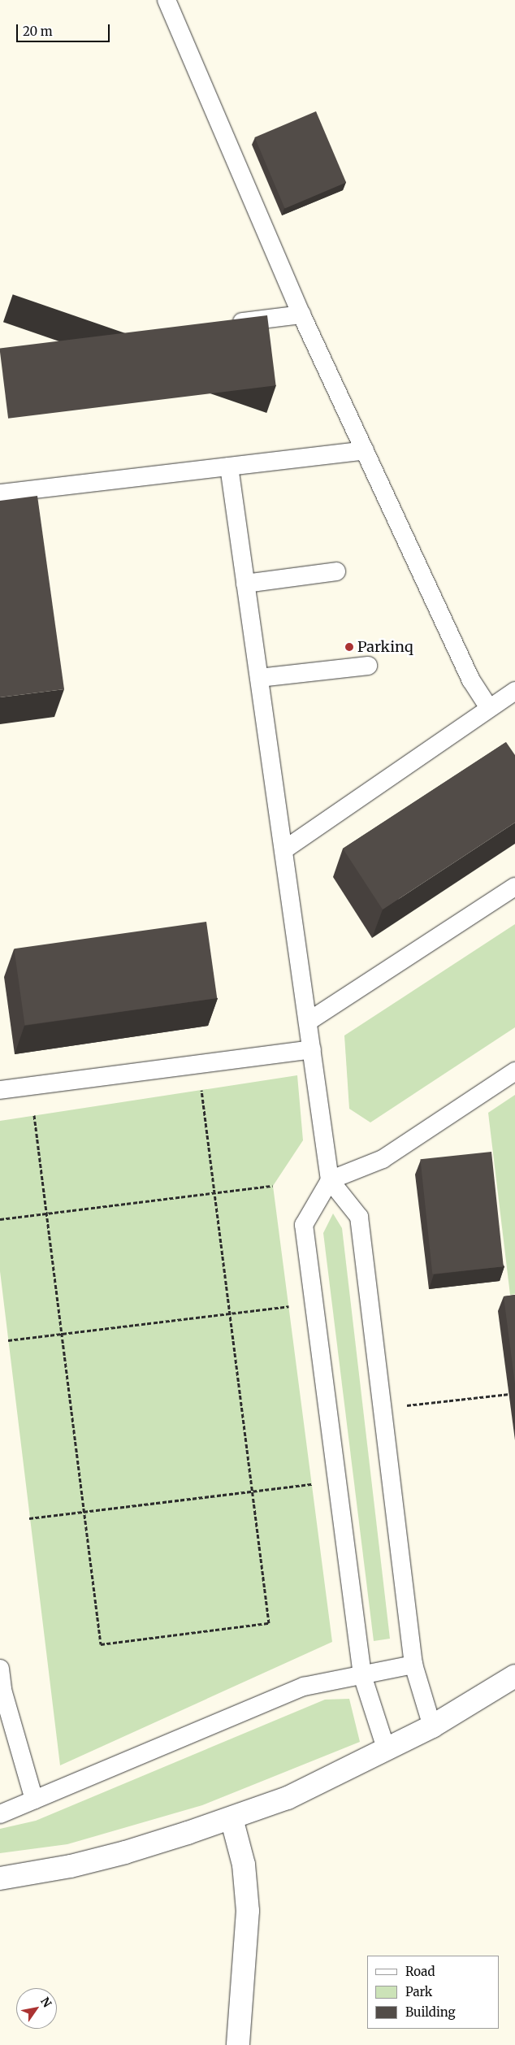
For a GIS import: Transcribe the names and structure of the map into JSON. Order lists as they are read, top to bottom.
{
  "places": ["Parkinq"],
  "legend": ["Road", "Park", "Building"],
  "scale_bar": "20 m",
  "north": "top right"
}
